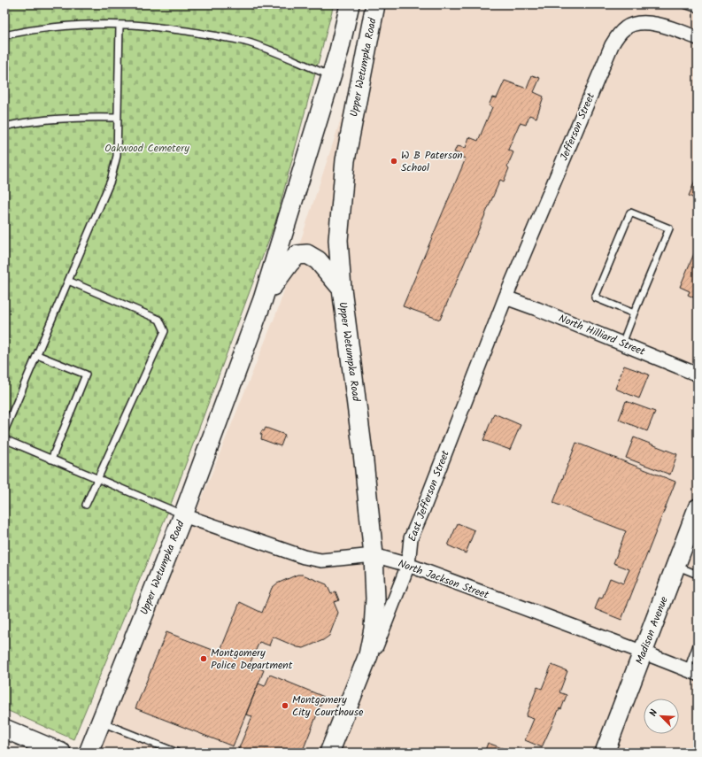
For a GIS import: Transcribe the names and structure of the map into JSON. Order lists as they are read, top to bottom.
{
  "streets": {
    "main road": ["Upper Wetumpka Road", "East Jefferson Street", "Madison Avenue"],
    "street": ["Jefferson Street", "North Hilliard Street", "North Jackson Street"]
  },
  "crossings": [
    ["Upper Wetumpka Road", "East Jefferson Street"],
    ["Upper Wetumpka Road", "North Jackson Street"],
    ["Jefferson Street", "North Hilliard Street"],
    ["Jefferson Street", "East Jefferson Street"],
    ["North Hilliard Street", "East Jefferson Street"],
    ["East Jefferson Street", "North Jackson Street"],
    ["North Jackson Street", "Madison Avenue"]
  ],
  "parks": ["Oakwood Cemetery"],
  "places": ["W B Paterson School", "Montgomery Police Department", "Montgomery City Courthouse"],
  "north": "top left"
}
